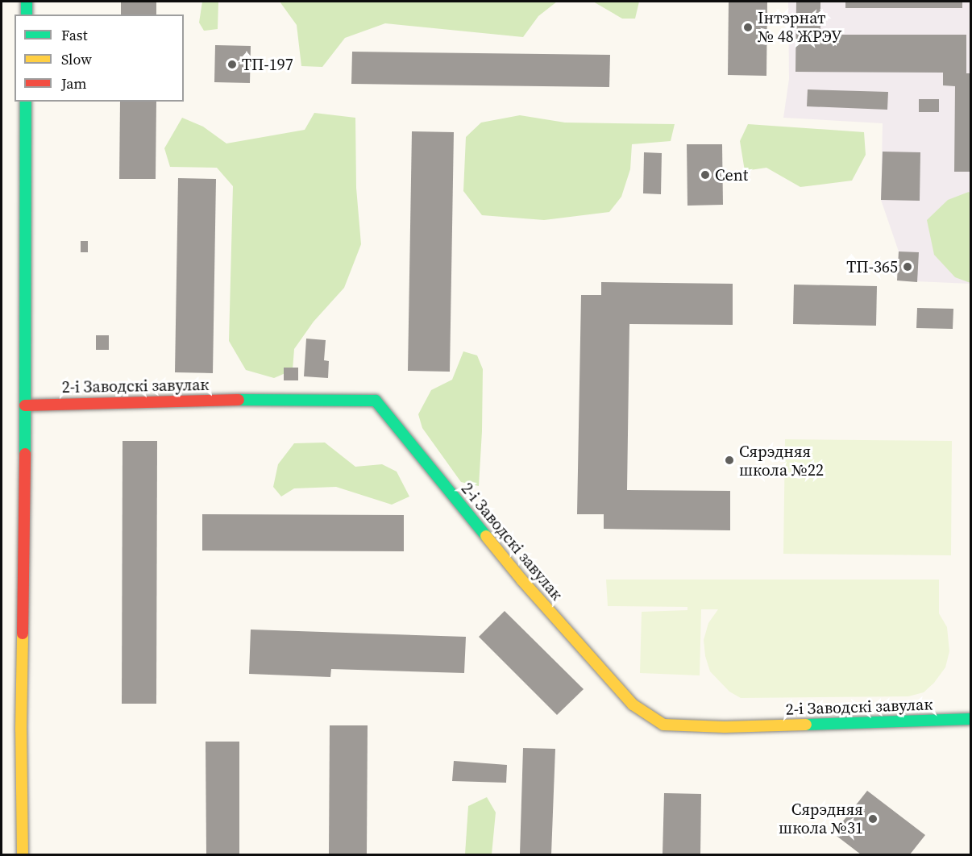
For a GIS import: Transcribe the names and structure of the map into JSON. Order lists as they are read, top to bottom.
{
  "streets": {
    "street": ["2-і Заводскі завулак"]
  },
  "places": [
    "Інтэрнат № 48 ЖРЭУ",
    "ТП-197",
    "Cent",
    "ТП-365",
    "Сярэдняя школа №22",
    "Сярэдняя школа №31"
  ],
  "legend": ["Fast", "Slow", "Jam"]
}
